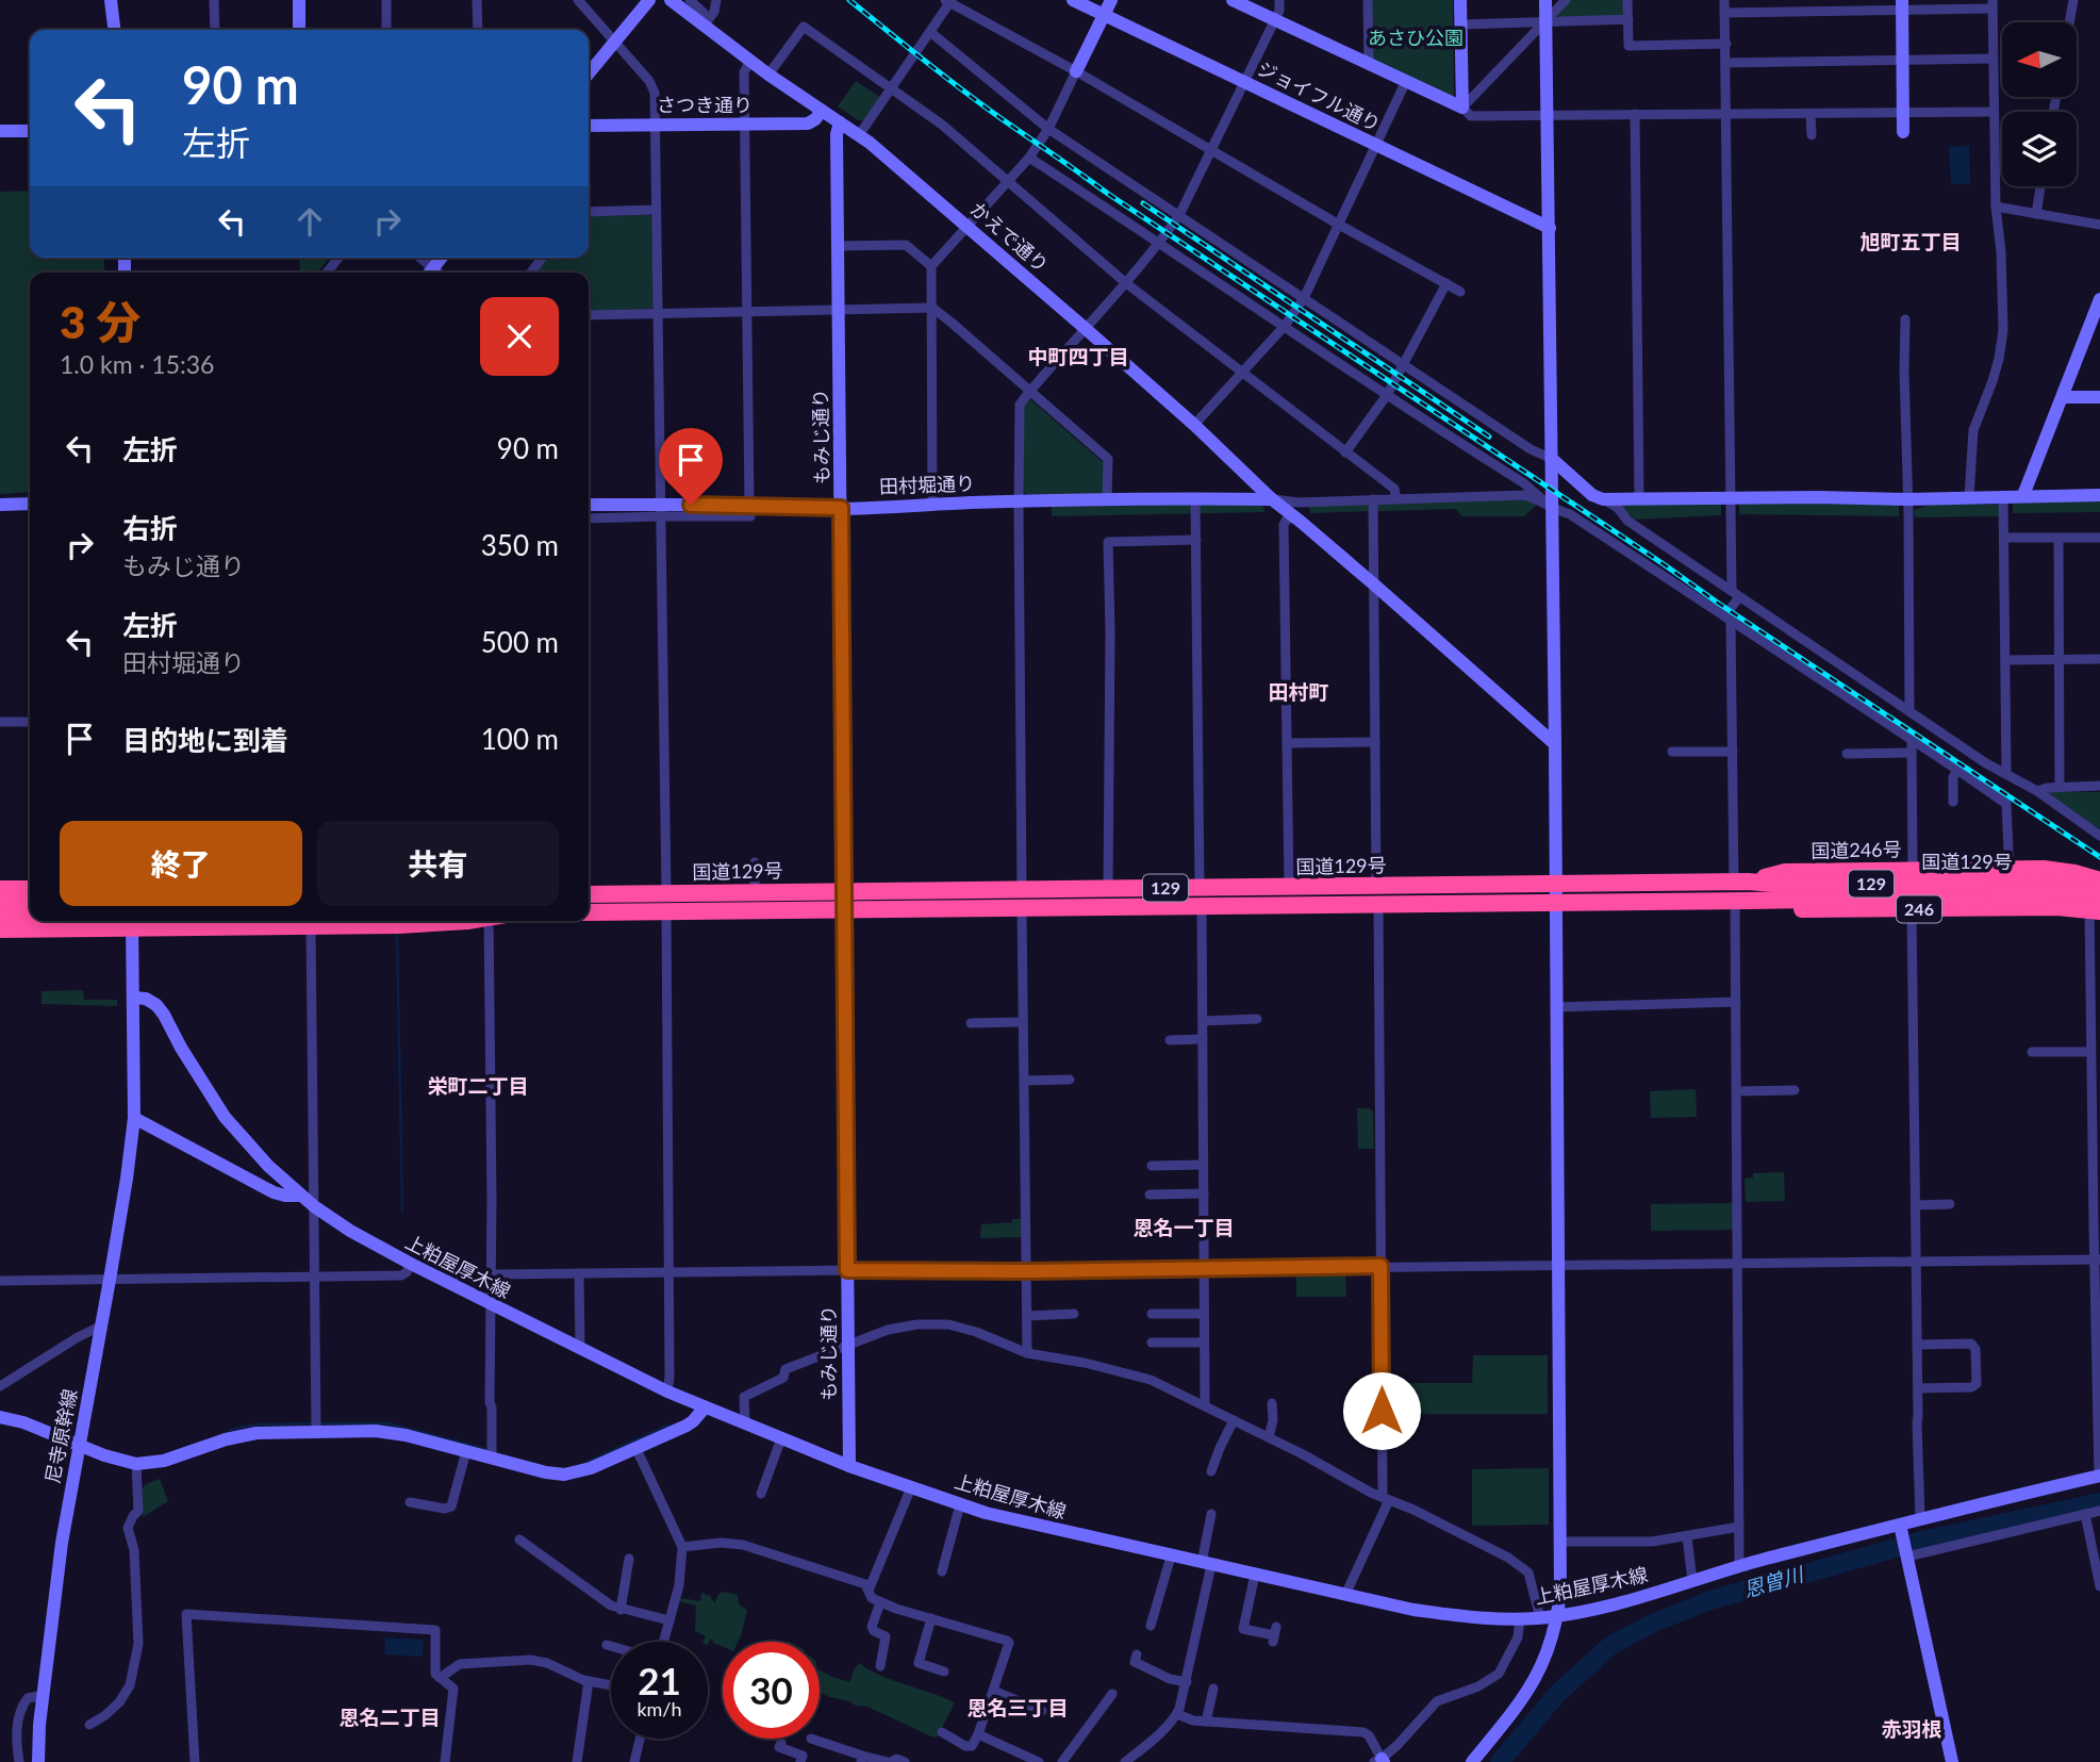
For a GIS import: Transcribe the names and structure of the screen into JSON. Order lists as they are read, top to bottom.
{
  "streets": {
    "highway": [
      "国道246号",
      "国道129号",
      "129",
      "246"
    ],
    "street": [
      "ジョイフル通り",
      "さつき通り",
      "かえで通り",
      "もみじ通り",
      "田村堀通り",
      "上粕屋厚木線",
      "尼寺原幹線"
    ]
  },
  "crossings": [
    ["さつき通り", "かえで通り"],
    ["かえで通り", "もみじ通り"],
    ["かえで通り", "田村堀通り"],
    ["もみじ通り", "田村堀通り"],
    ["もみじ通り", "国道129号"],
    ["もみじ通り", "上粕屋厚木線"],
    ["国道246号", "国道129号"],
    ["国道129号", "246"],
    ["上粕屋厚木線", "尼寺原幹線"]
  ],
  "districts": [
    "旭町五丁目",
    "中町四丁目",
    "田村町",
    "栄町二丁目",
    "恩名一丁目",
    "恩名三丁目",
    "恩名二丁目",
    "赤羽根"
  ],
  "water": ["恩曽川"],
  "parks": ["あさひ公園"],
  "north": "left",
  "page": {
    "turn": ["90 m", "左折"],
    "heading": ["3 分", "1.0 km · 15:36"],
    "list": [
      {
        "name": "左折",
        "value": "90 m"
      },
      {
        "name": "右折",
        "note": "もみじ通り",
        "value": "350 m"
      },
      {
        "name": "左折",
        "note": "田村堀通り",
        "value": "500 m"
      },
      {
        "name": "目的地に到着",
        "value": "100 m"
      }
    ],
    "buttons": ["終了", "共有"],
    "speed": "21 km/h",
    "limit": "30"
  }
}
